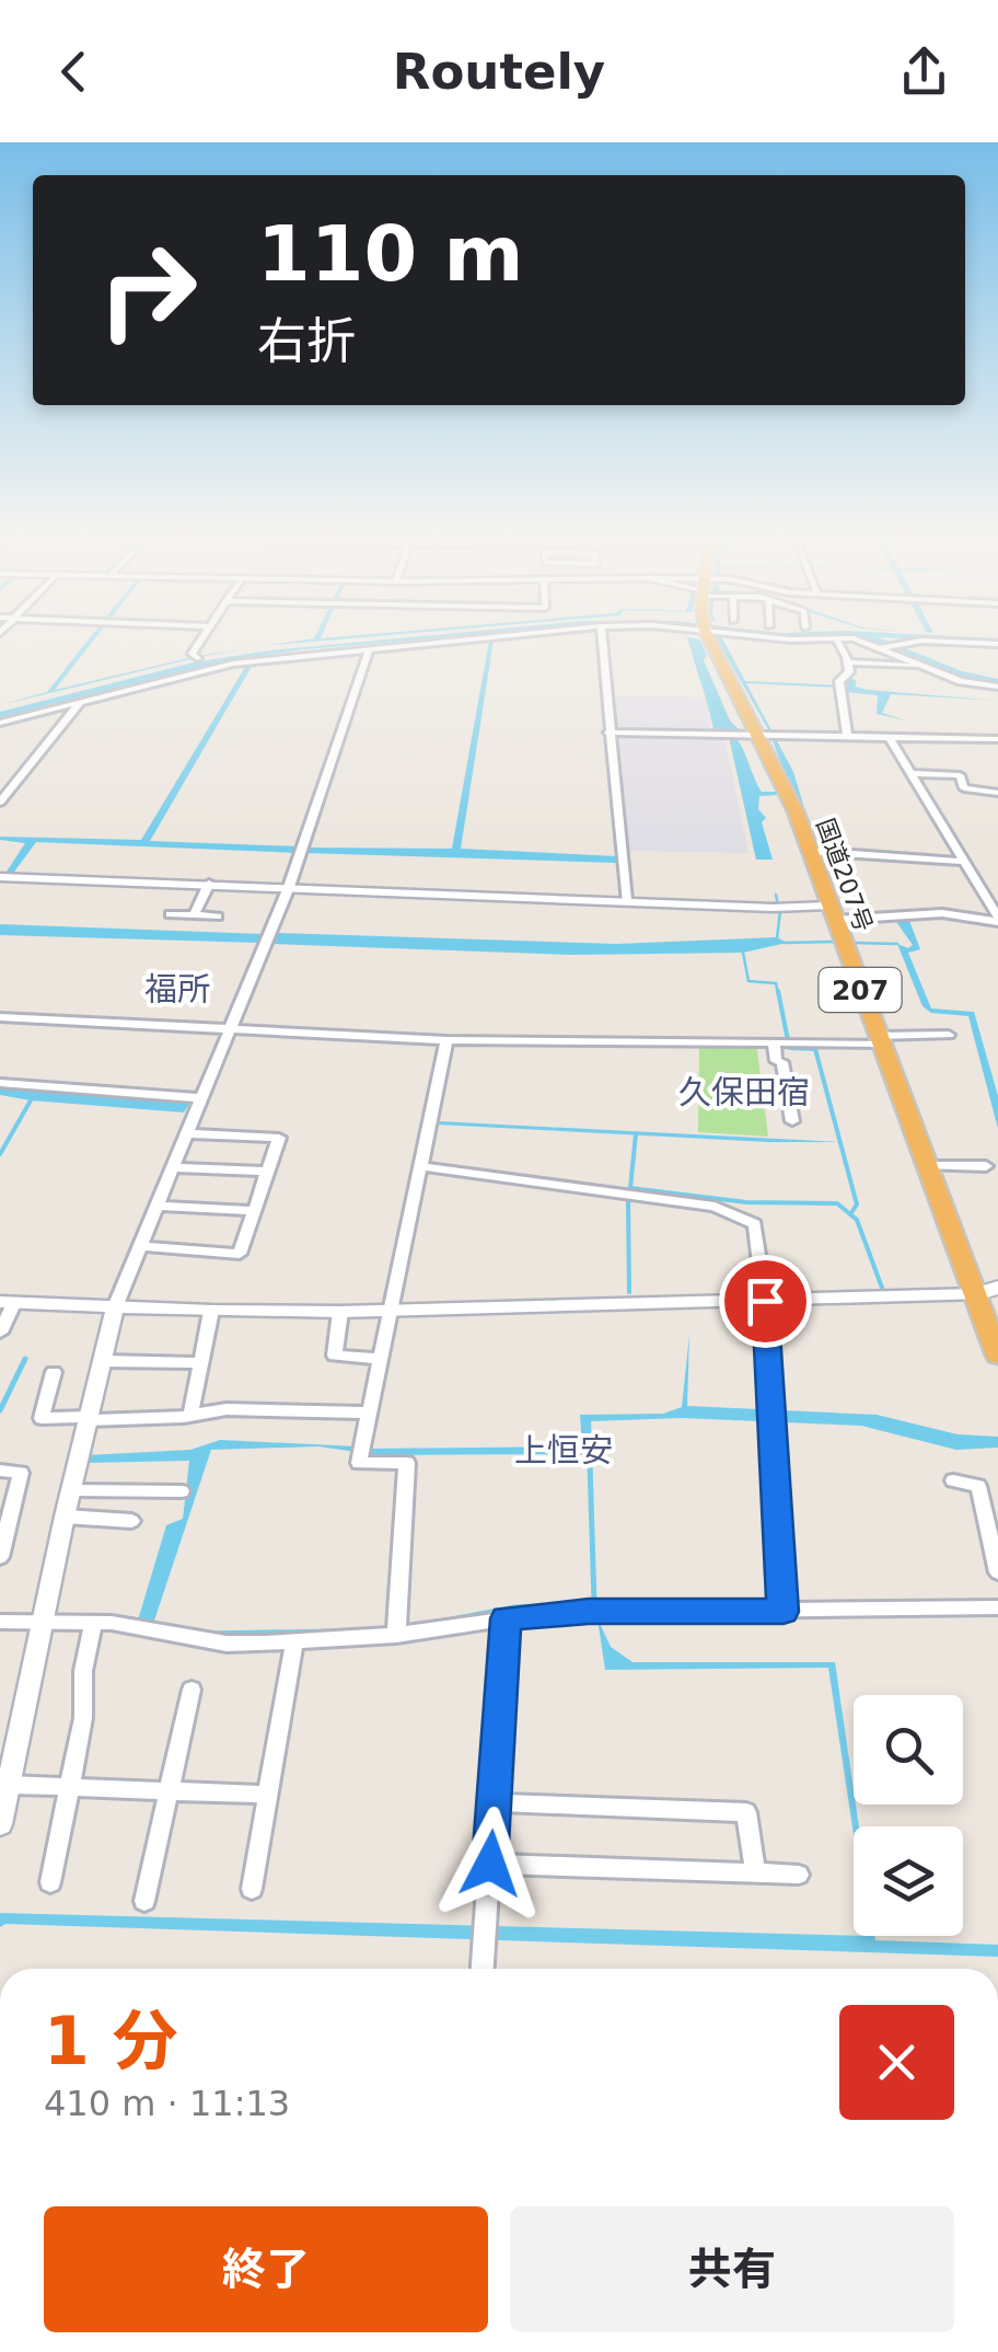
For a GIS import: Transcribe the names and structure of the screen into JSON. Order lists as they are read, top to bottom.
{
  "streets": {
    "highway": ["国道207号", "207"]
  },
  "districts": ["福所", "久保田宿", "上恒安"],
  "page": {
    "header": "Routely",
    "turn": ["110 m", "右折"],
    "heading": ["1 分", "410 m · 11:13"],
    "buttons": ["終了", "共有"]
  }
}
